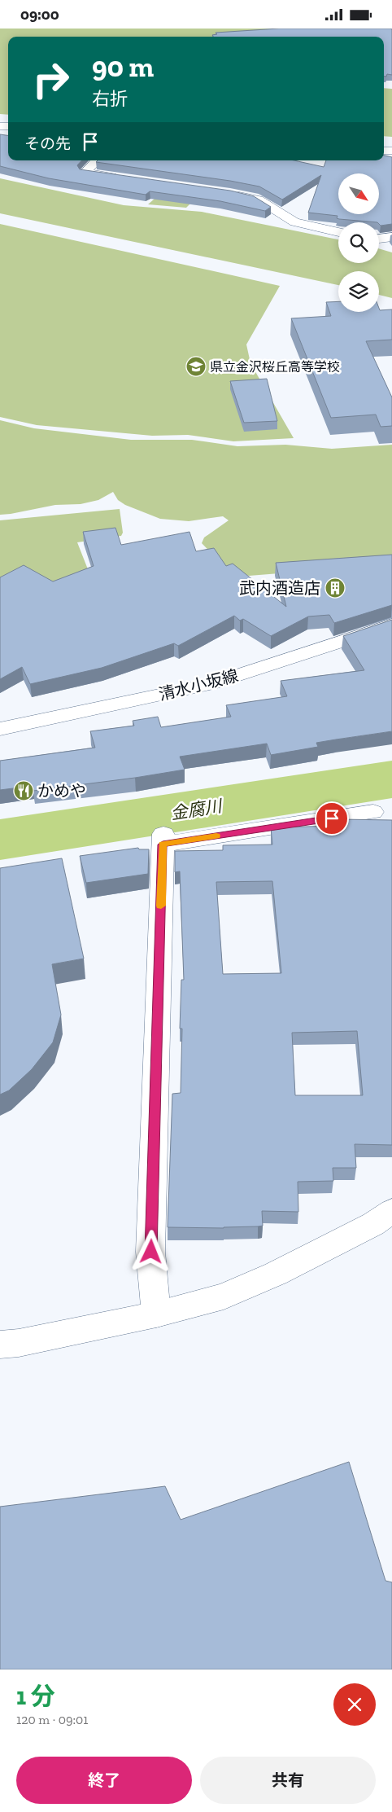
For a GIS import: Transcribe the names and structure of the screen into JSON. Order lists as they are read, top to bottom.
{
  "streets": {
    "street": ["清水小坂線"]
  },
  "water": ["金腐川"],
  "places": {
    "school or university": ["県立金沢桜丘高等学校"],
    "building": ["武内酒造店"],
    "restaurant": ["かめや"]
  },
  "north": "bottom right",
  "page": {
    "status": "09:00",
    "turn": ["90 m", "右折"],
    "then": "その先",
    "heading": ["1 分", "120 m · 09:01"],
    "buttons": ["終了", "共有"]
  }
}
